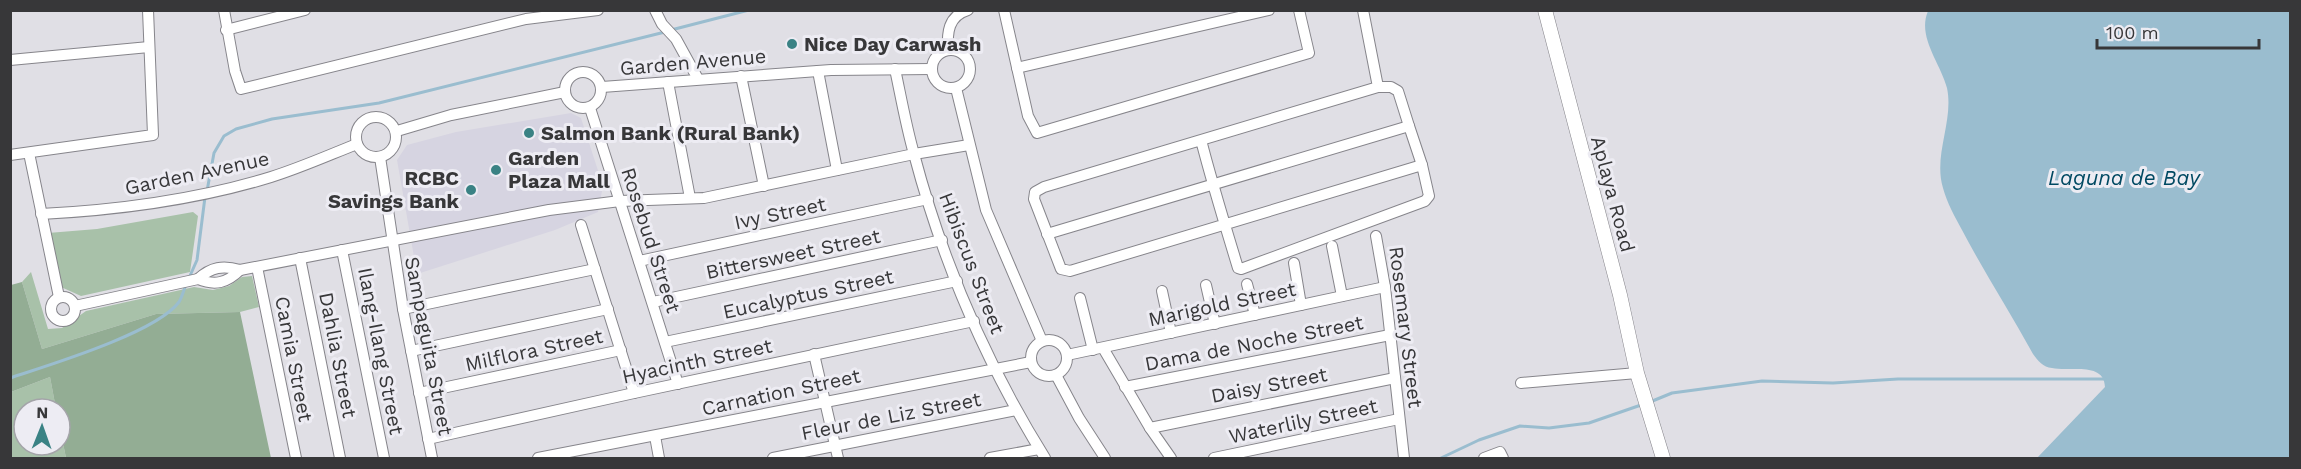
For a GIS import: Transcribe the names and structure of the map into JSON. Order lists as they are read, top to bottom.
{
  "streets": {
    "street": [
      "Garden Avenue",
      "Aplaya Road",
      "Ivy Street",
      "Rosebud Street",
      "Bittersweet Street",
      "Hibiscus Street",
      "Eucalyptus Street",
      "Marigold Street",
      "Rosemary Street",
      "Dama de Noche Street",
      "Sampaguita Street",
      "Milflora Street",
      "Ilang-Ilang Street",
      "Dahlia Street",
      "Camia Street",
      "Hyacinth Street",
      "Daisy Street",
      "Carnation Street",
      "Fleur de Liz Street",
      "Waterlily Street"
    ]
  },
  "crossings": [
    ["Garden Avenue", "Rosebud Street"],
    ["Garden Avenue", "Hibiscus Street"],
    ["Garden Avenue", "Sampaguita Street"],
    ["Ivy Street", "Rosebud Street"],
    ["Ivy Street", "Hibiscus Street"],
    ["Rosebud Street", "Bittersweet Street"],
    ["Rosebud Street", "Eucalyptus Street"],
    ["Rosebud Street", "Hyacinth Street"],
    ["Bittersweet Street", "Hibiscus Street"],
    ["Hibiscus Street", "Eucalyptus Street"],
    ["Hibiscus Street", "Hyacinth Street"],
    ["Hibiscus Street", "Carnation Street"],
    ["Hibiscus Street", "Fleur de Liz Street"],
    ["Marigold Street", "Rosemary Street"],
    ["Marigold Street", "Carnation Street"],
    ["Rosemary Street", "Dama de Noche Street"],
    ["Rosemary Street", "Daisy Street"],
    ["Rosemary Street", "Waterlily Street"],
    ["Sampaguita Street", "Milflora Street"],
    ["Sampaguita Street", "Hyacinth Street"]
  ],
  "water": ["Laguna de Bay"],
  "places": [
    "Nice Day Carwash",
    "Salmon Bank (Rural Bank)",
    "Garden Plaza Mall",
    "RCBC Savings Bank"
  ],
  "scale_bar": "100 m",
  "north": "top"
}
